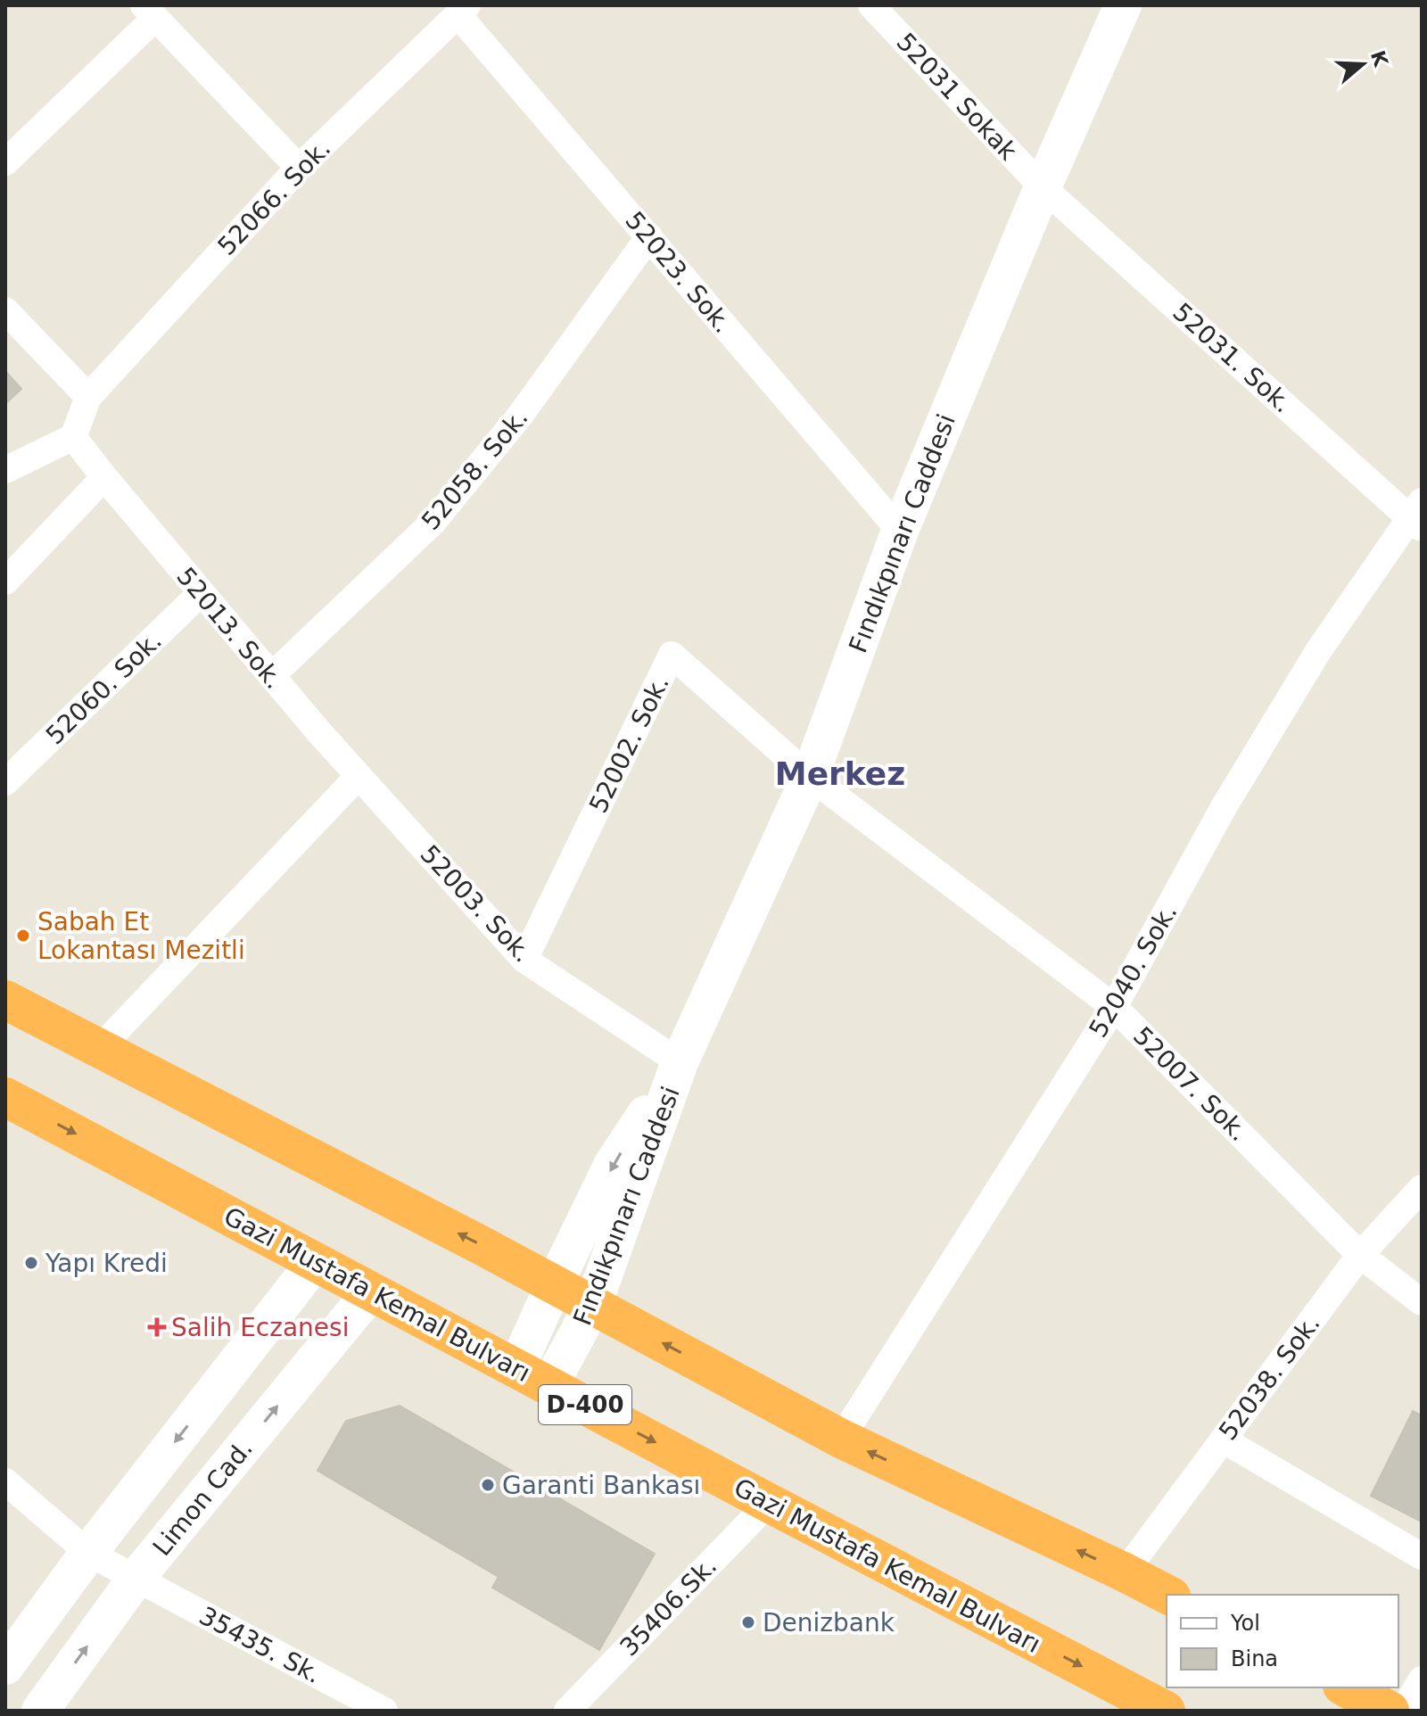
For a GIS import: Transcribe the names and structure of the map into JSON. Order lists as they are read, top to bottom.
{
  "streets": {
    "highway": ["Gazi Mustafa Kemal Bulvarı", "D-400"],
    "main road": ["Fındıkpınarı Caddesi", "Limon Cad."],
    "street": [
      "52031 Sokak",
      "52066. Sok.",
      "52023. Sok.",
      "52031. Sok.",
      "52058. Sok.",
      "52013. Sok.",
      "52060. Sok.",
      "52002. Sok.",
      "52003. Sok.",
      "52040. Sok.",
      "52007. Sok.",
      "52038. Sok.",
      "35406.Sk.",
      "35435. Sk."
    ]
  },
  "crossings": [
    ["52031 Sokak", "52031. Sok."],
    ["52031 Sokak", "Fındıkpınarı Caddesi"],
    ["52066. Sok.", "52023. Sok."],
    ["52023. Sok.", "52058. Sok."],
    ["52023. Sok.", "Fındıkpınarı Caddesi"],
    ["52031. Sok.", "Fındıkpınarı Caddesi"],
    ["52031. Sok.", "52040. Sok."],
    ["52058. Sok.", "52013. Sok."],
    ["Fındıkpınarı Caddesi", "52002. Sok."],
    ["Fındıkpınarı Caddesi", "52003. Sok."],
    ["Fındıkpınarı Caddesi", "52007. Sok."],
    ["Fındıkpınarı Caddesi", "Gazi Mustafa Kemal Bulvarı"],
    ["52013. Sok.", "52060. Sok."],
    ["52013. Sok.", "52003. Sok."],
    ["52002. Sok.", "52003. Sok."],
    ["52002. Sok.", "52007. Sok."],
    ["52040. Sok.", "52007. Sok."],
    ["52007. Sok.", "52038. Sok."],
    ["Gazi Mustafa Kemal Bulvarı", "Limon Cad."],
    ["Gazi Mustafa Kemal Bulvarı", "35406.Sk."],
    ["Limon Cad.", "35435. Sk."]
  ],
  "districts": ["Merkez"],
  "places": {
    "other": [
      "Sabah Et Lokantası Mezitli",
      "Yapı Kredi",
      "Garanti Bankası",
      "Denizbank"
    ],
    "health": ["Salih Eczanesi"]
  },
  "legend": ["Yol", "Bina"],
  "north": "right"
}
